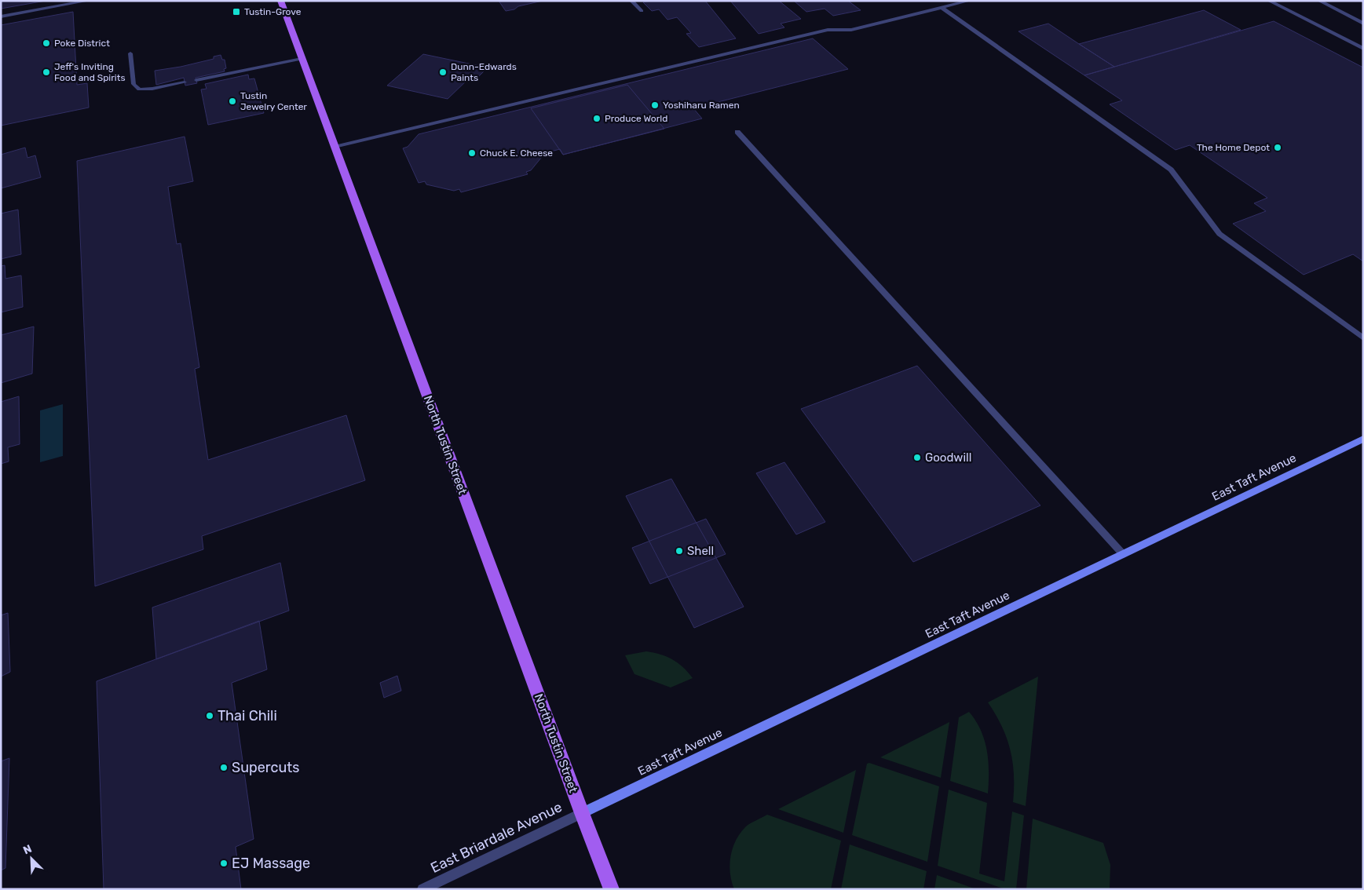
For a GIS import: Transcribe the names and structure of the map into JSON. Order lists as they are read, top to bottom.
{
  "streets": {
    "main road": ["North Tustin Street", "East Taft Avenue"],
    "street": ["East Briardale Avenue"]
  },
  "crossings": [
    ["North Tustin Street", "East Taft Avenue"],
    ["North Tustin Street", "East Briardale Avenue"],
    ["East Taft Avenue", "East Briardale Avenue"]
  ],
  "places": {
    "transit": ["Tustin-Grove"],
    "other": [
      "Poke District",
      "Jeff's Inviting Food and Spirits",
      "Dunn-Edwards Paints",
      "Tustin Jewelry Center",
      "Yoshiharu Ramen",
      "Produce World",
      "The Home Depot",
      "Chuck E. Cheese",
      "Goodwill",
      "Shell",
      "Thai Chili",
      "Supercuts",
      "EJ Massage"
    ]
  },
  "north": "top left"
}
